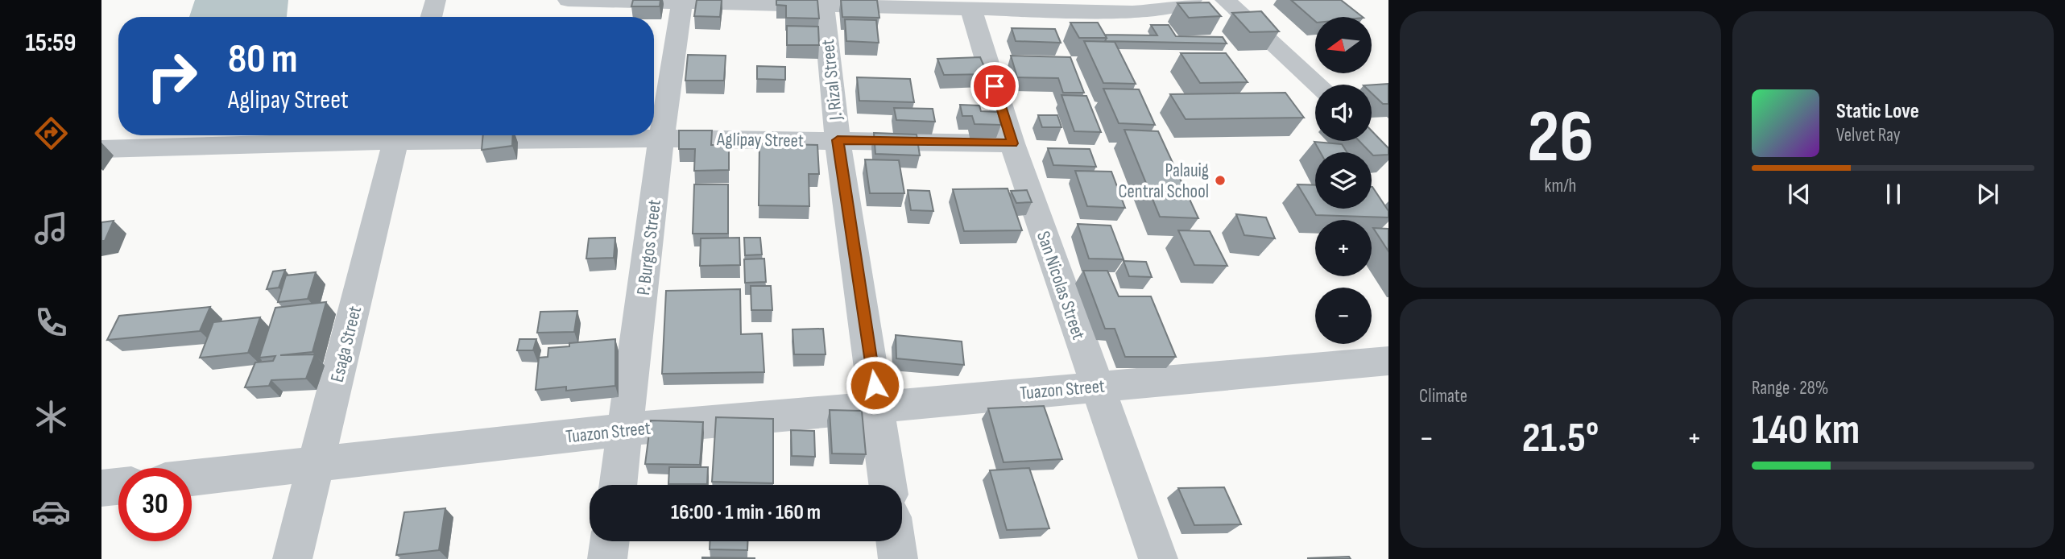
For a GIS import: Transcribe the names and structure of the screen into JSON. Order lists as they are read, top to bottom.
{
  "streets": {
    "street": [
      "J. Rizal Street",
      "Aglipay Street",
      "P. Burgos Street",
      "San Nicolas Street",
      "Esaga Street",
      "Tuazon Street"
    ]
  },
  "crossings": [
    ["J. Rizal Street", "Aglipay Street"],
    ["J. Rizal Street", "Tuazon Street"],
    ["Aglipay Street", "P. Burgos Street"],
    ["Aglipay Street", "San Nicolas Street"],
    ["P. Burgos Street", "Tuazon Street"],
    ["San Nicolas Street", "Tuazon Street"],
    ["Esaga Street", "Tuazon Street"]
  ],
  "places": ["Palauig Central School"],
  "north": "left",
  "page": {
    "tabs": "15:59",
    "tile": [
      ["26", "km/h"],
      "Climate",
      ["Range · 28%", "140 km"]
    ],
    "map_buttons": ["+", "−"],
    "turn": ["80 m", "Aglipay Street"],
    "song": ["Static Love", "Velvet Ray"],
    "heat": ["−", "21.5°", "+"],
    "limit": "30",
    "trip": "16:00 · 1 min · 160 m"
  }
}
